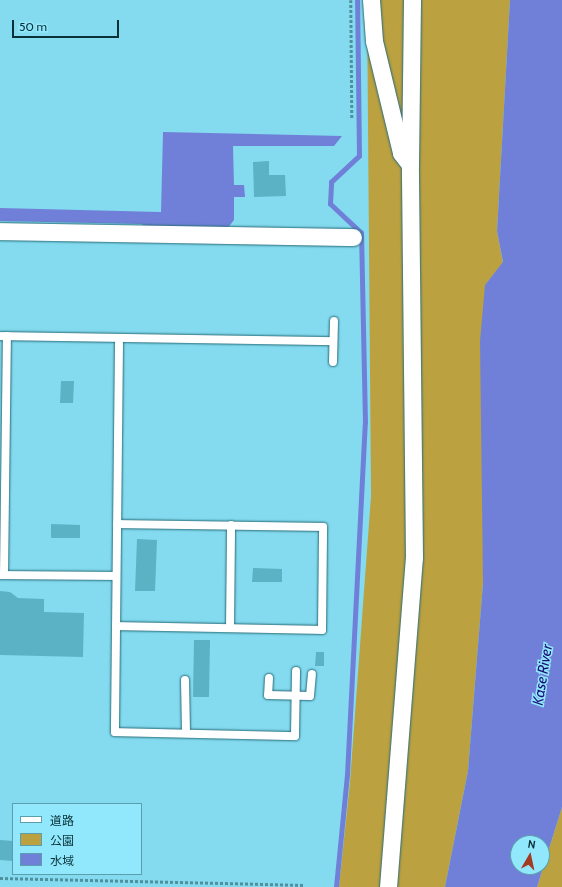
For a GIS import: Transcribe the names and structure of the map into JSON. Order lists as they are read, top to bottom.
{
  "water": ["Kase River"],
  "legend": ["道路", "公園", "水域"],
  "scale_bar": "50 m",
  "north": "top"
}
